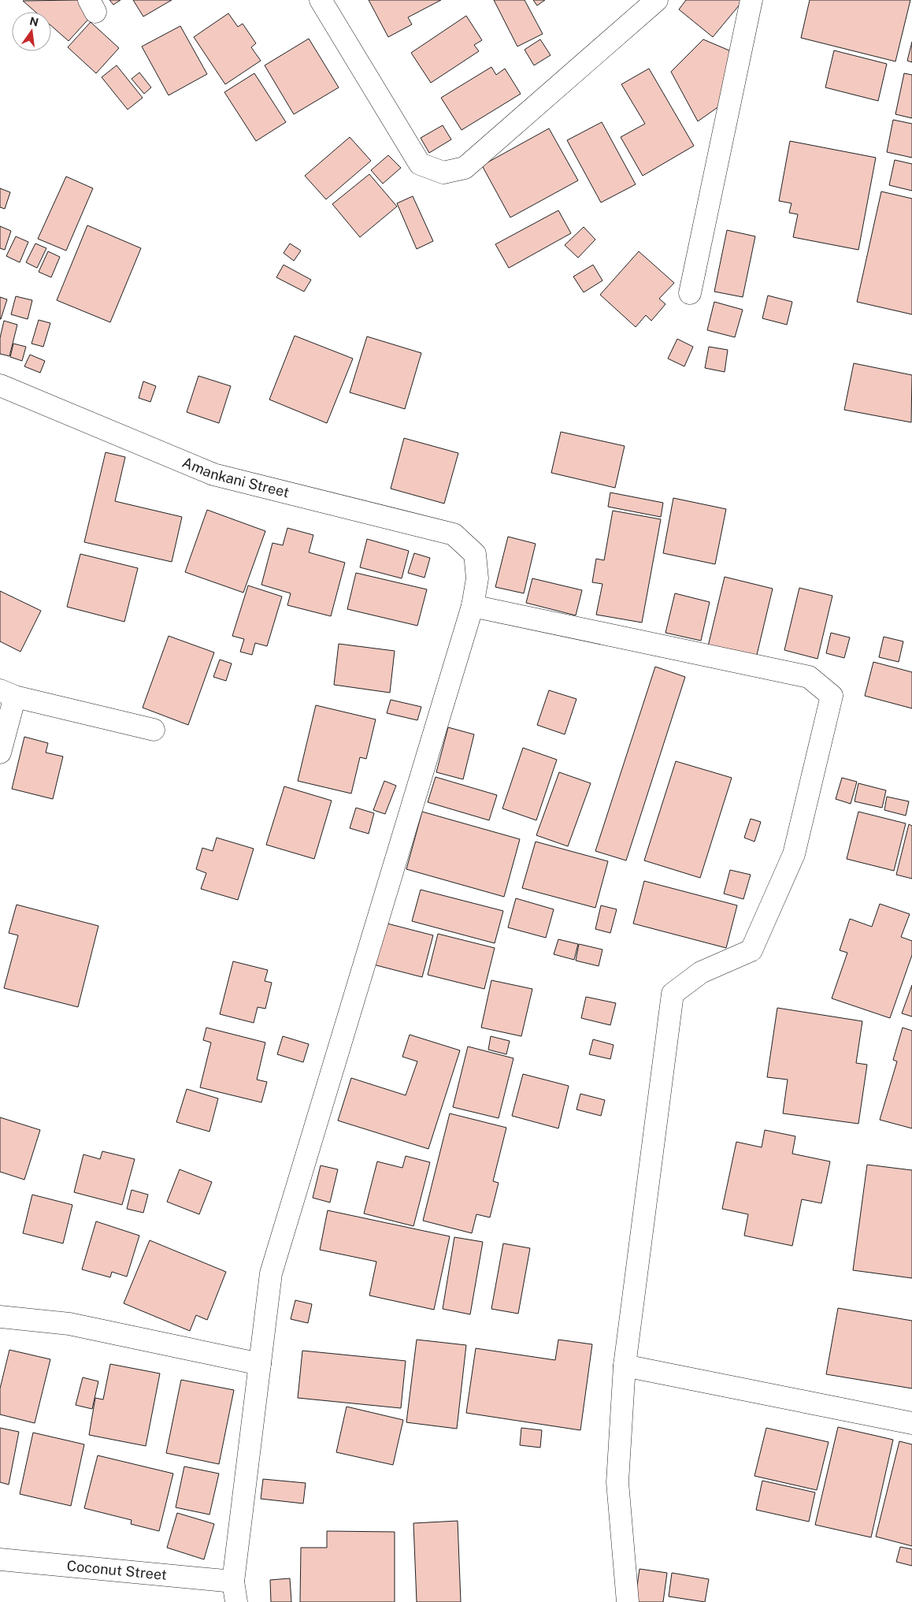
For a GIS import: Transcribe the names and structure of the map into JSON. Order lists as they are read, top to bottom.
{
  "streets": {
    "street": ["Amankani Street", "Coconut Street"]
  },
  "north": "top"
}
